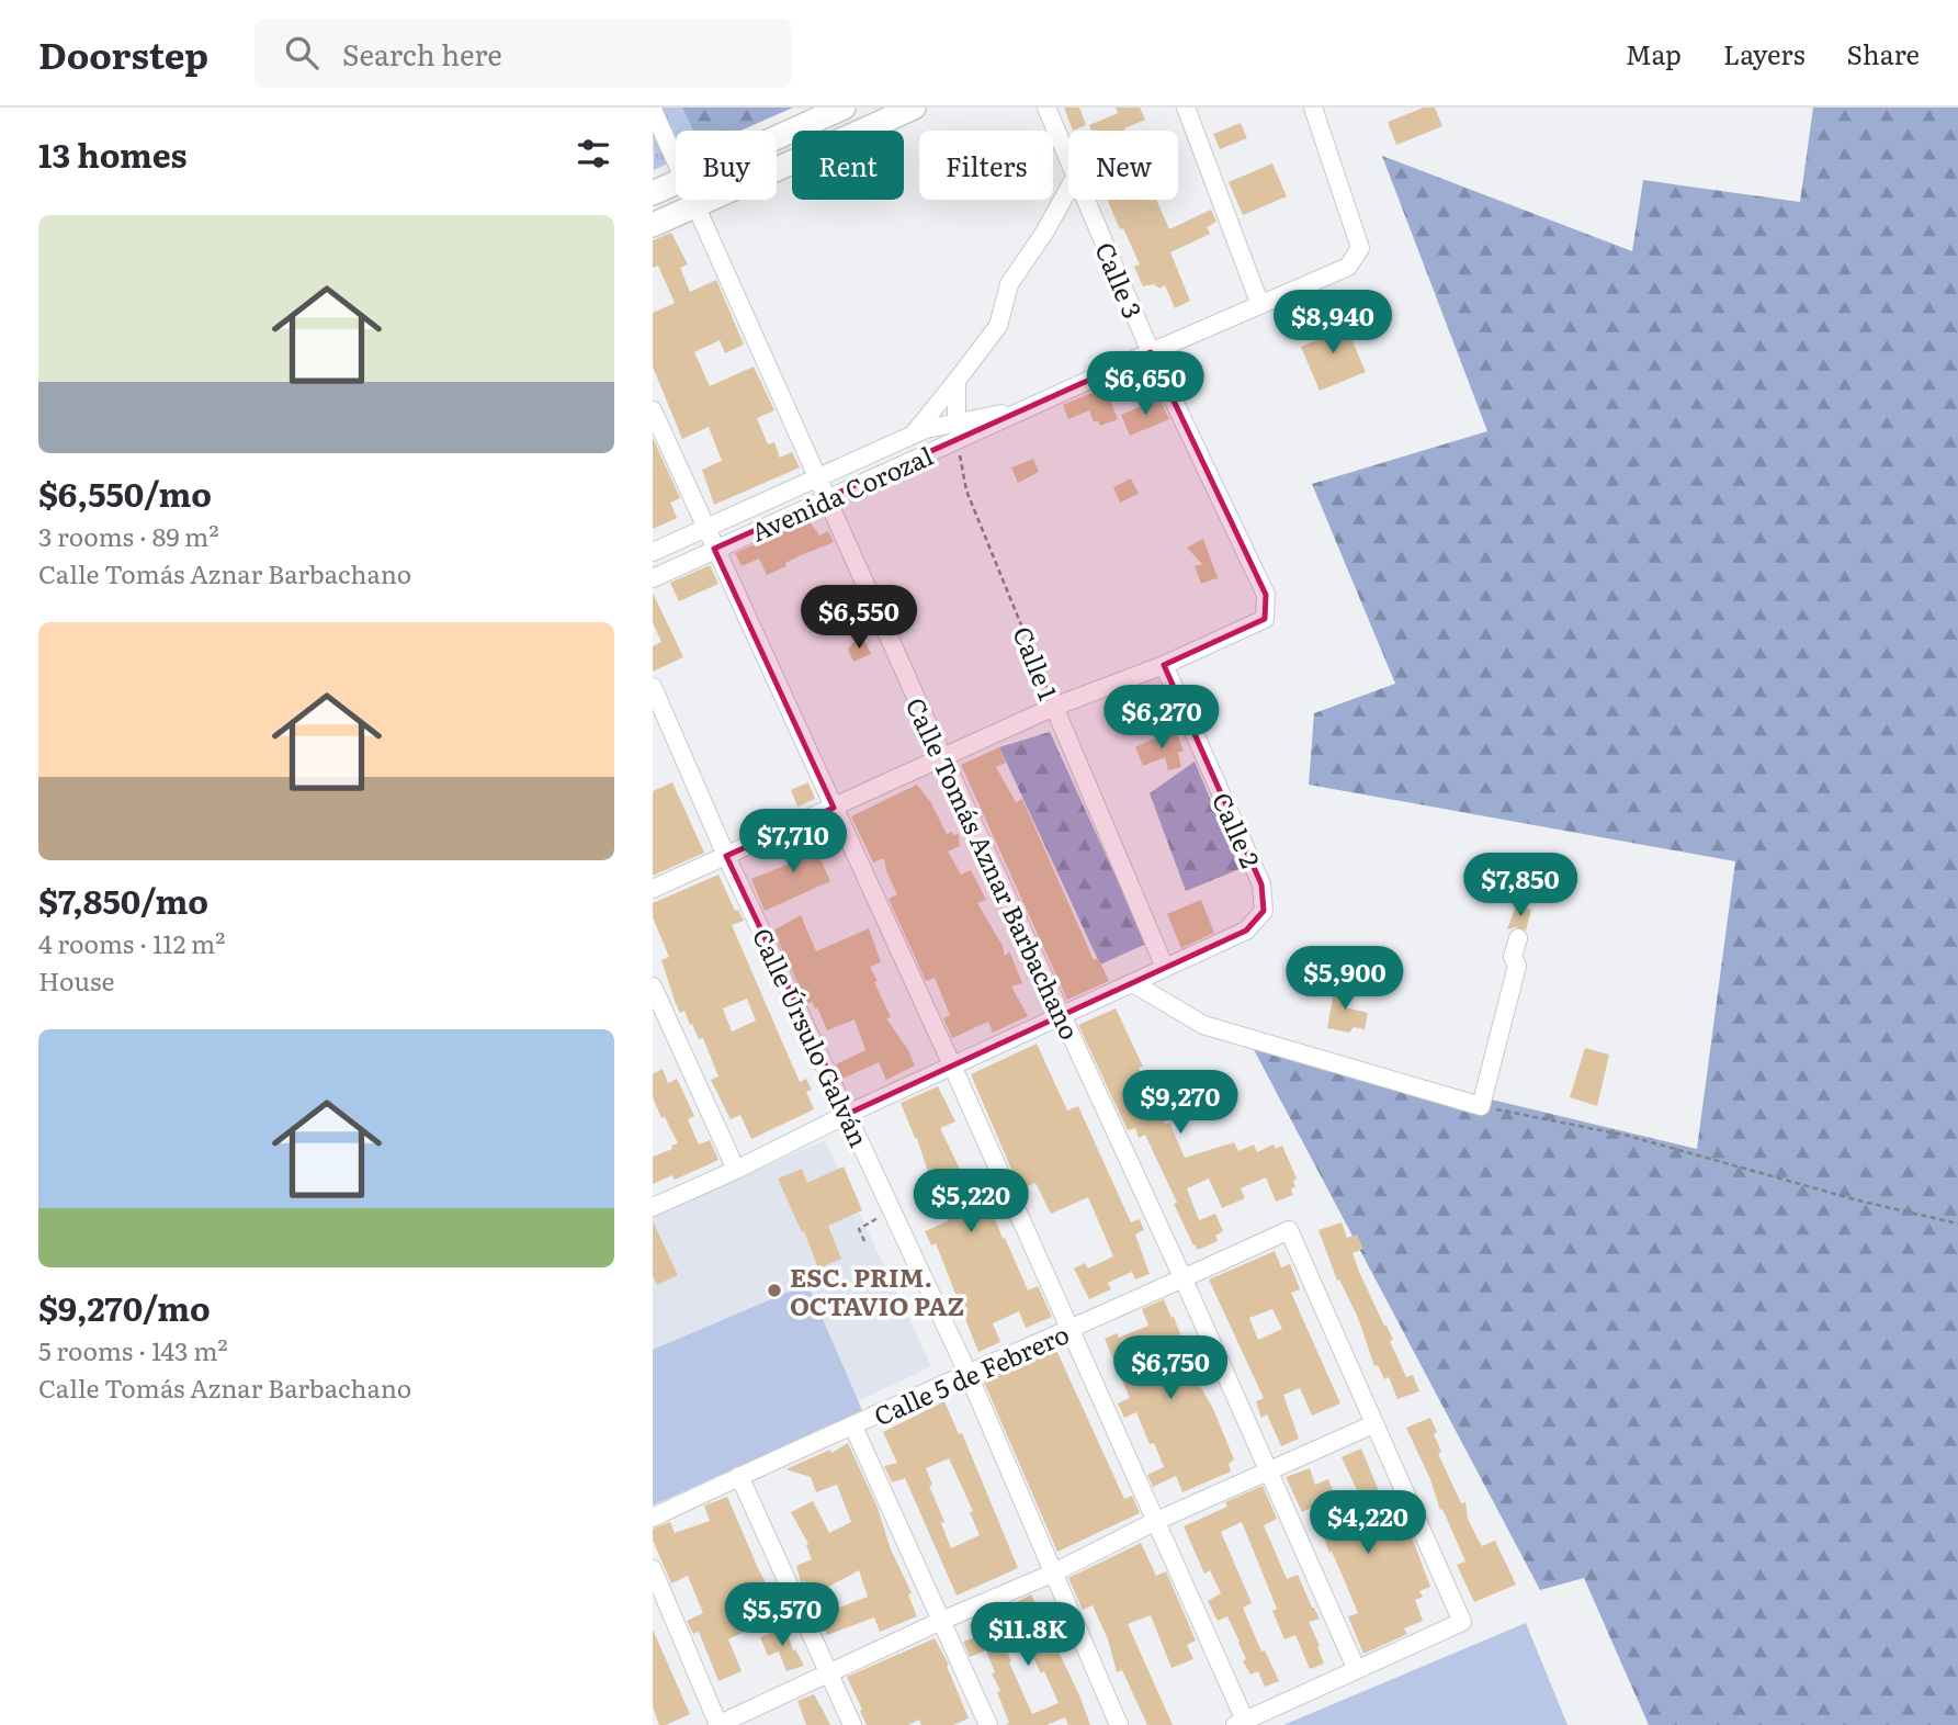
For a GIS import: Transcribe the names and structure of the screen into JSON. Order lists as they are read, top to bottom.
{
  "streets": {
    "street": [
      "Calle 3",
      "Avenida Corozal",
      "Calle 1",
      "Calle 2",
      "Calle Tomás Aznar Barbachano",
      "Calle Úrsulo Galván",
      "Calle 5 de Febrero"
    ]
  },
  "crossings": [
    ["Calle 3", "Avenida Corozal"],
    ["Calle 3", "Calle 2"],
    ["Avenida Corozal", "Calle 1"],
    ["Avenida Corozal", "Calle Tomás Aznar Barbachano"],
    ["Calle 1", "Calle 2"],
    ["Calle Tomás Aznar Barbachano", "Calle 5 de Febrero"],
    ["Calle Úrsulo Galván", "Calle 5 de Febrero"]
  ],
  "places": ["ESC. PRIM. OCTAVIO PAZ"],
  "page": {
    "header": "Doorstep",
    "search": "Search here",
    "nav": ["Map", "Layers", "Share"],
    "heading": "13 homes",
    "chip": [
      "Buy",
      "Rent",
      "Filters",
      "New"
    ],
    "list": [
      {
        "name": "$6,550/mo",
        "note": "3 rooms · 89 m² · Calle Tomás Aznar Barbachano"
      },
      {
        "name": "$7,850/mo",
        "note": "4 rooms · 112 m² · House"
      },
      {
        "name": "$9,270/mo",
        "note": "5 rooms · 143 m² · Calle Tomás Aznar Barbachano"
      }
    ],
    "price": [
      "$8,940",
      "$6,650",
      "$6,550",
      "$6,270",
      "$7,710",
      "$7,850",
      "$5,900",
      "$9,270",
      "$5,220",
      "$6,750",
      "$4,220",
      "$5,570",
      "$11.8K"
    ]
  }
}
